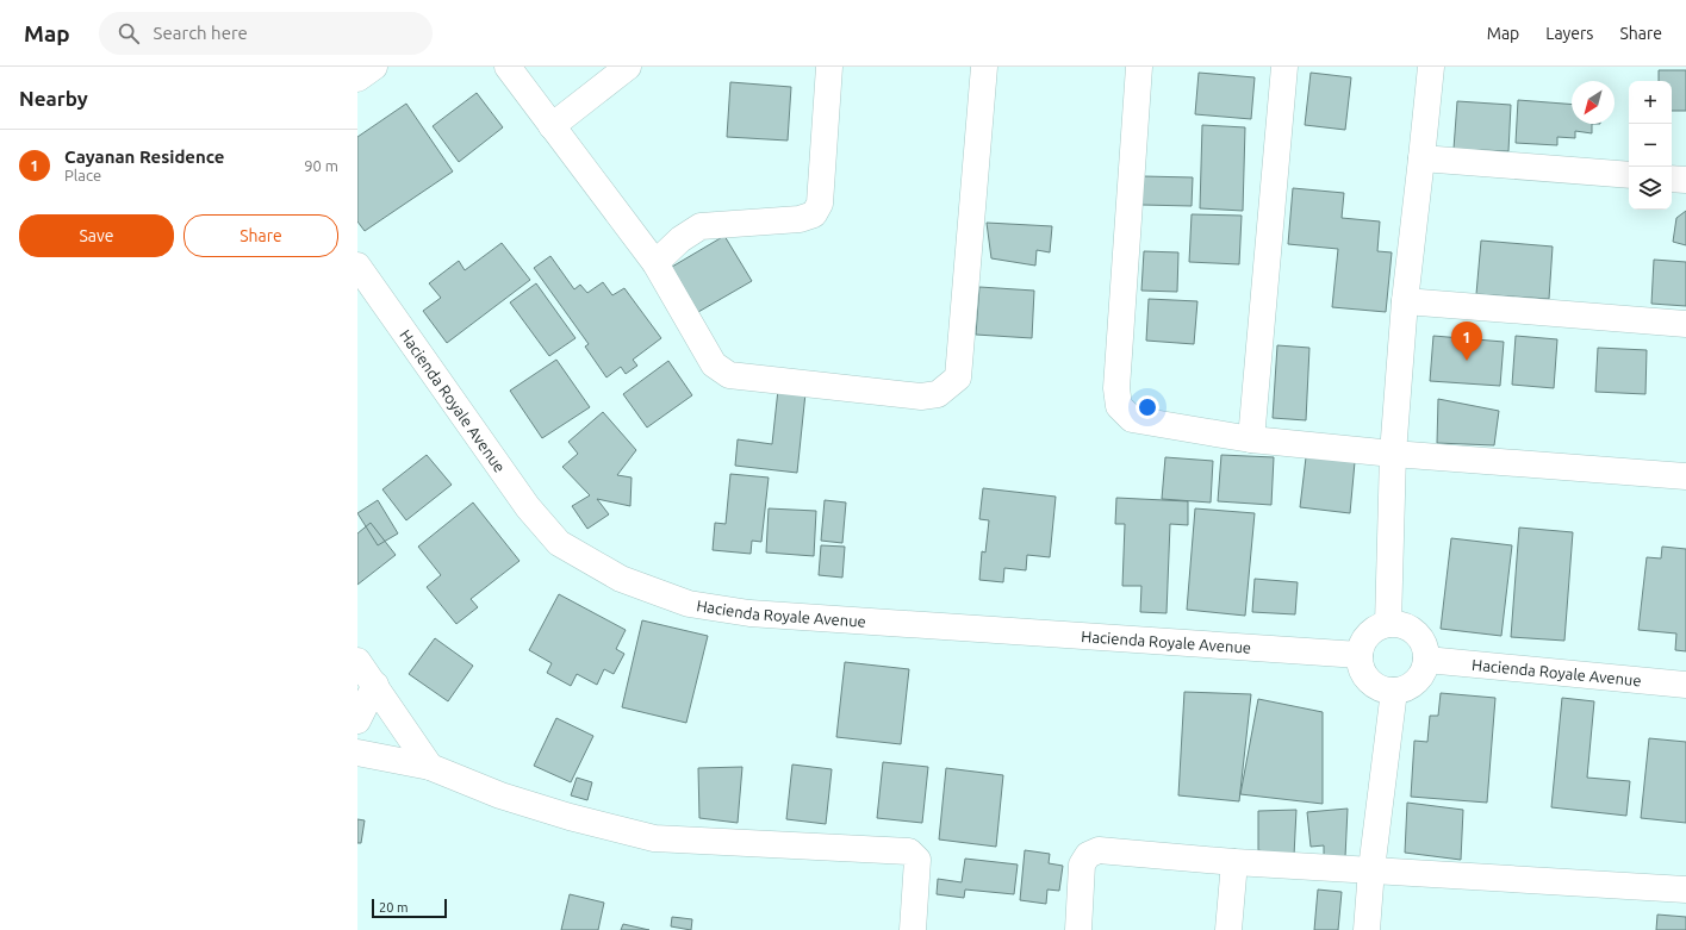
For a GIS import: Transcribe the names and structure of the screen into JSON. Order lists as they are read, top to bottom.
{
  "streets": {
    "street": ["Hacienda Royale Avenue"]
  },
  "scale_bar": "20 m",
  "north": "bottom left",
  "page": {
    "header": "Map",
    "search": "Search here",
    "nav": ["Map", "Layers", "Share"],
    "heading": "Nearby",
    "map_buttons": ["+", "−"],
    "list": [
      {
        "mark": "1",
        "name": "Cayanan Residence",
        "note": "Place",
        "value": "90 m"
      }
    ],
    "buttons": ["Save", "Share"],
    "pins": "1",
    "scale": "20 m"
  }
}
